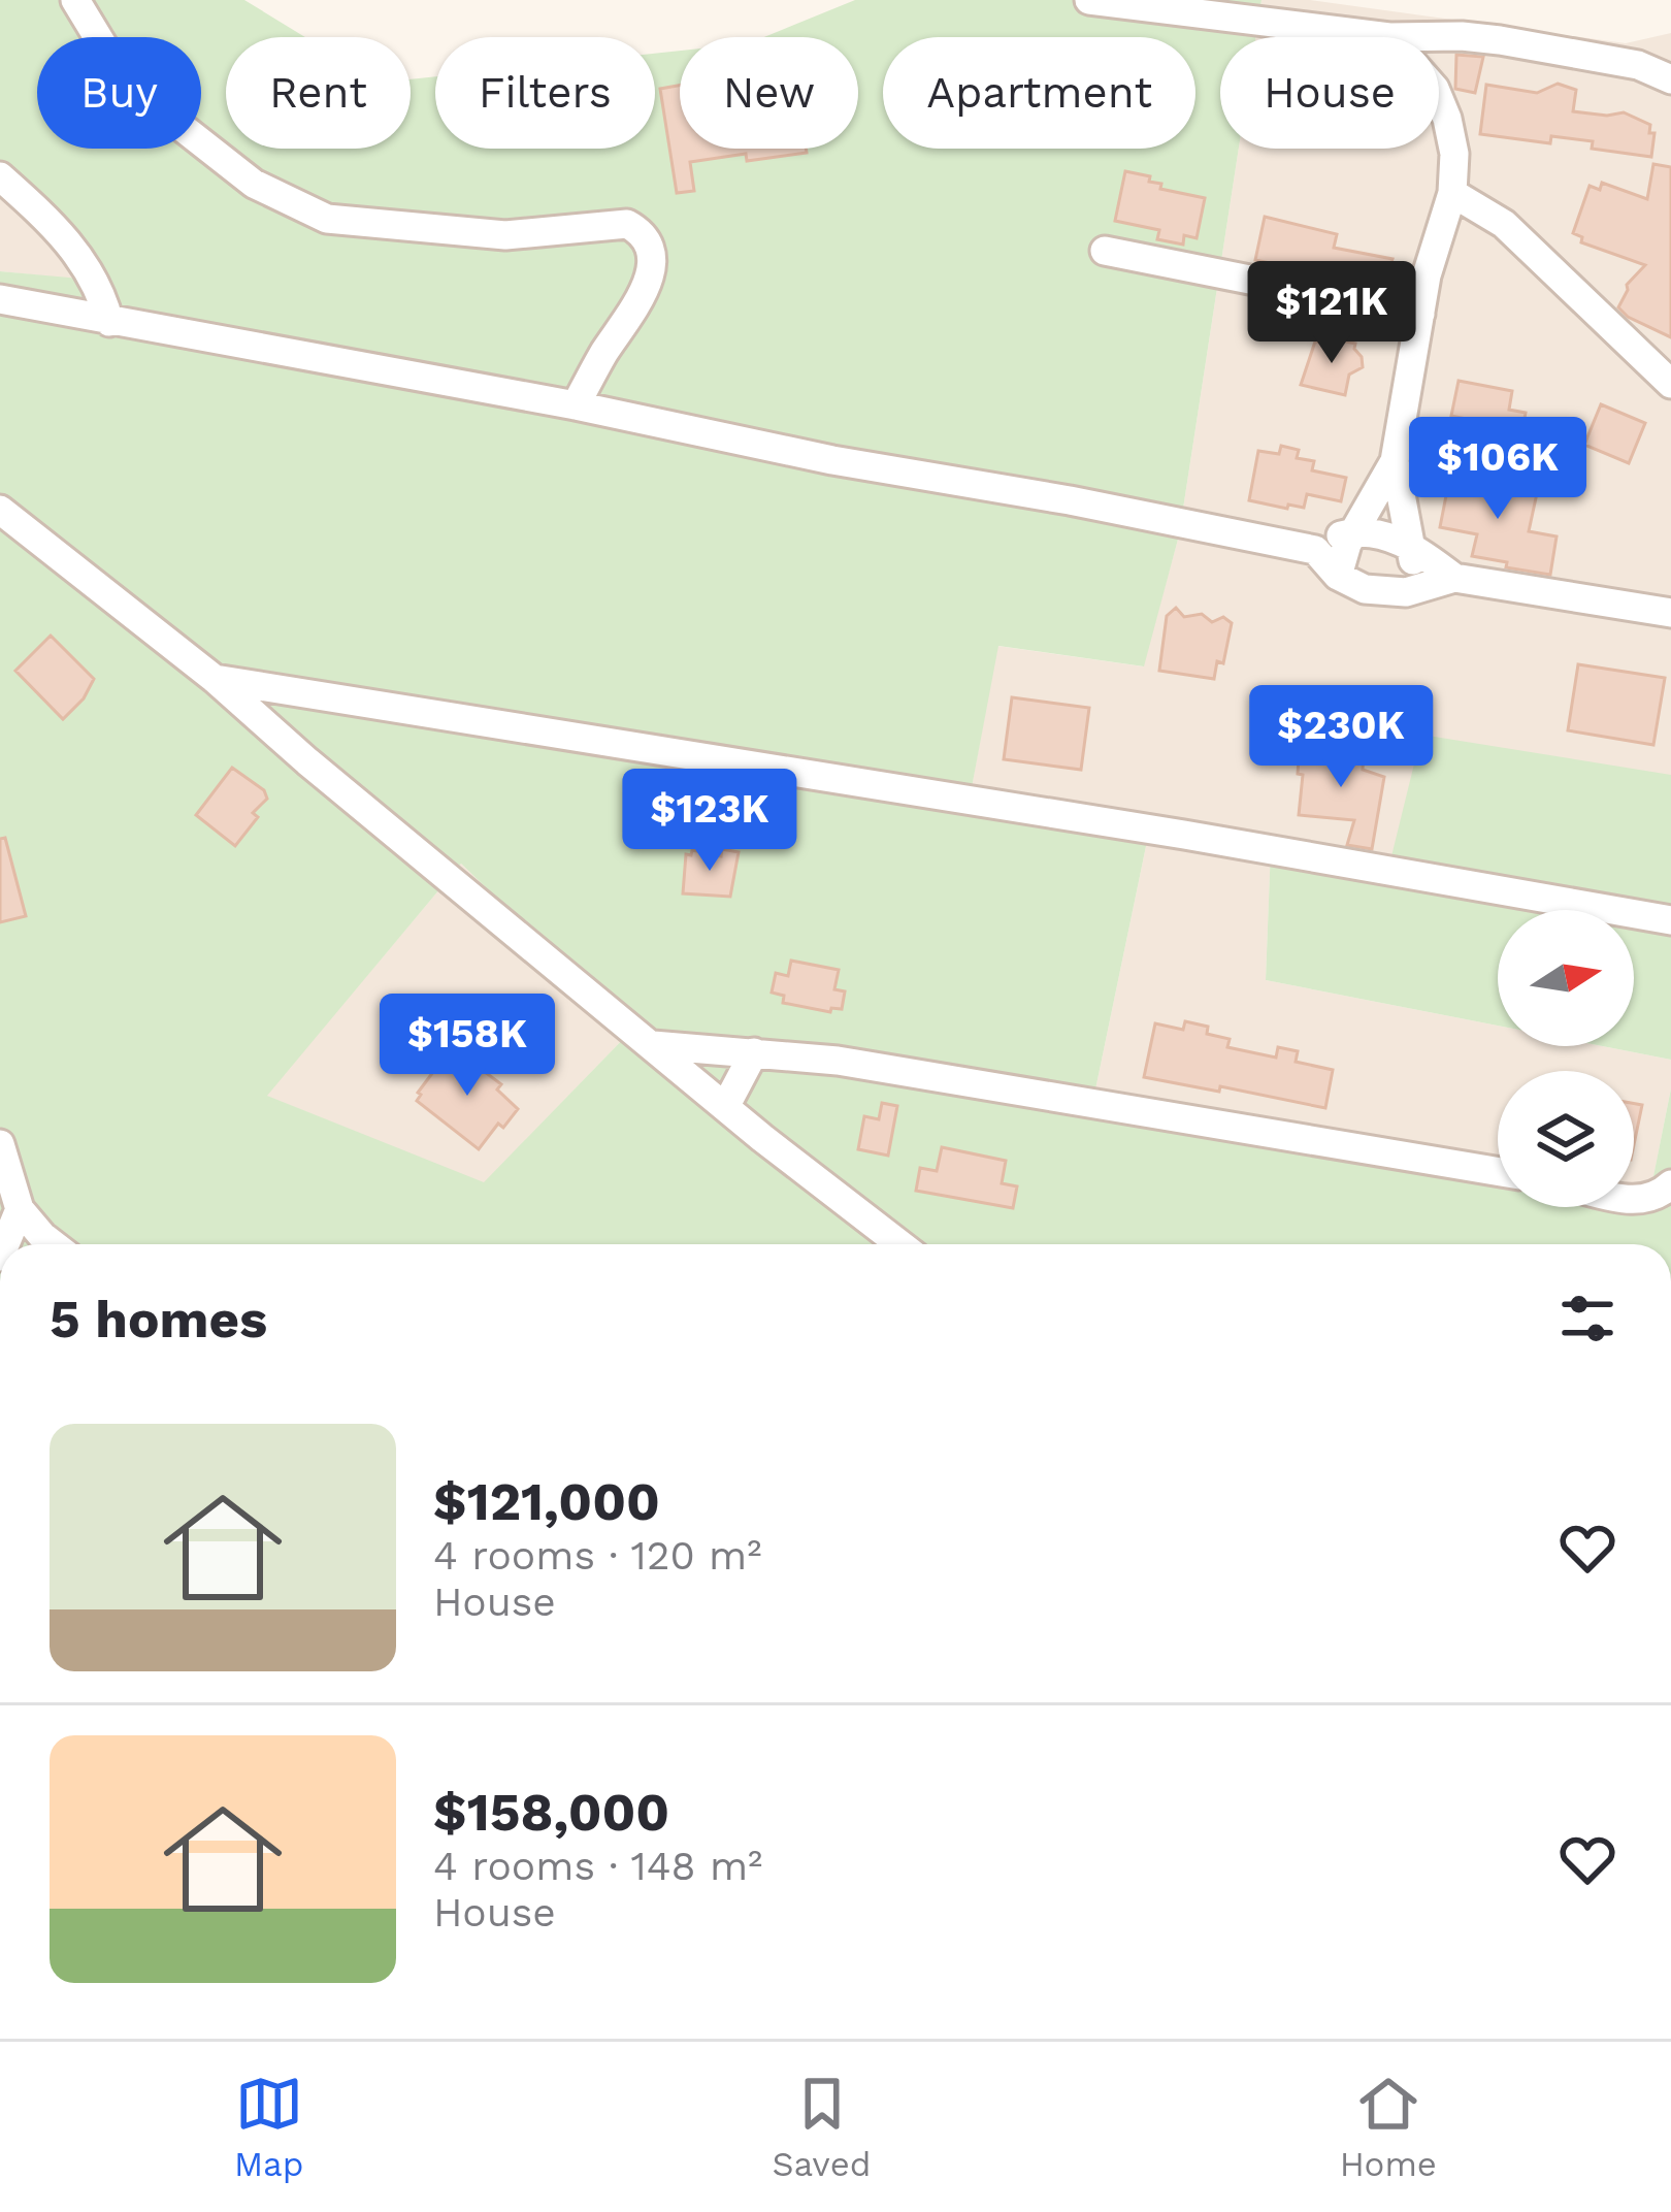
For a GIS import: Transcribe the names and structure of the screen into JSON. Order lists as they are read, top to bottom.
{
  "north": "right",
  "page": {
    "chip": [
      "Buy",
      "Rent",
      "Filters",
      "New",
      "Apartment",
      "House"
    ],
    "price": [
      "$121K",
      "$106K",
      "$230K",
      "$123K",
      "$158K"
    ],
    "heading": "5 homes",
    "list": [
      {
        "name": "$121,000",
        "note": "4 rooms · 120 m² · House"
      },
      {
        "name": "$158,000",
        "note": "4 rooms · 148 m² · House"
      }
    ],
    "tabs": ["Map", "Saved", "Home"]
  }
}
